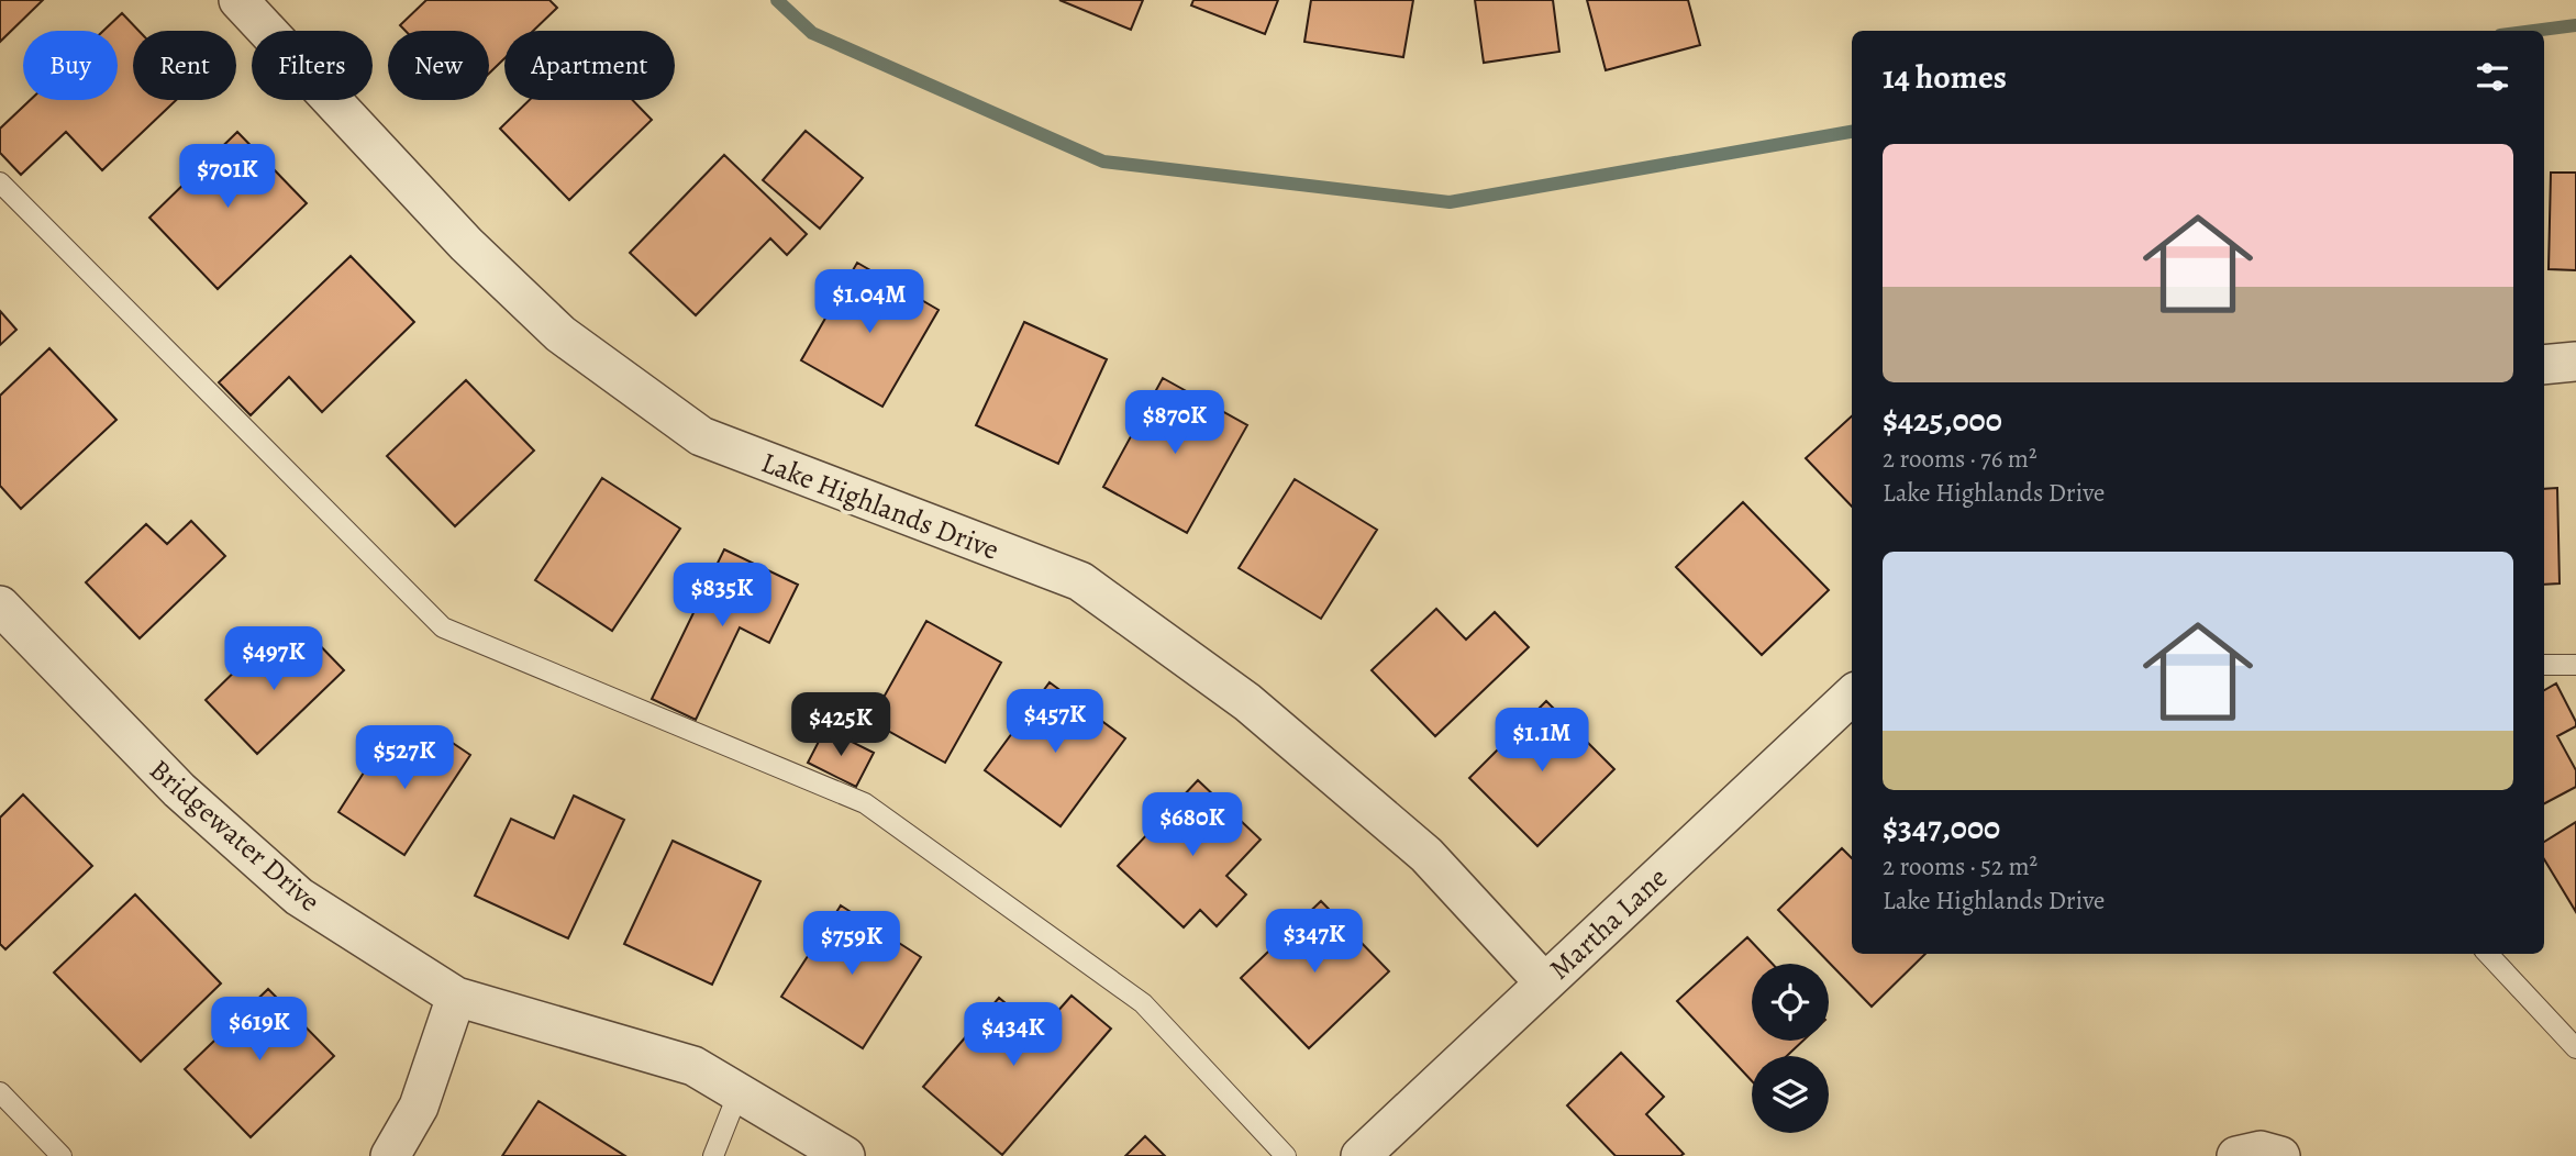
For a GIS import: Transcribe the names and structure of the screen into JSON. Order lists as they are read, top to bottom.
{
  "streets": {
    "street": ["Lake Highlands Drive", "Bridgewater Drive", "Martha Lane"]
  },
  "crossings": [
    ["Lake Highlands Drive", "Martha Lane"]
  ],
  "page": {
    "chip": [
      "Buy",
      "Rent",
      "Filters",
      "New",
      "Apartment"
    ],
    "heading": "14 homes",
    "list": [
      {
        "name": "$425,000",
        "note": "2 rooms · 76 m² · Lake Highlands Drive"
      },
      {
        "name": "$347,000",
        "note": "2 rooms · 52 m² · Lake Highlands Drive"
      }
    ],
    "price": [
      "$701K",
      "$1.04M",
      "$870K",
      "$835K",
      "$497K",
      "$457K",
      "$425K",
      "$1.1M",
      "$527K",
      "$680K",
      "$347K",
      "$759K",
      "$619K",
      "$434K"
    ]
  }
}
